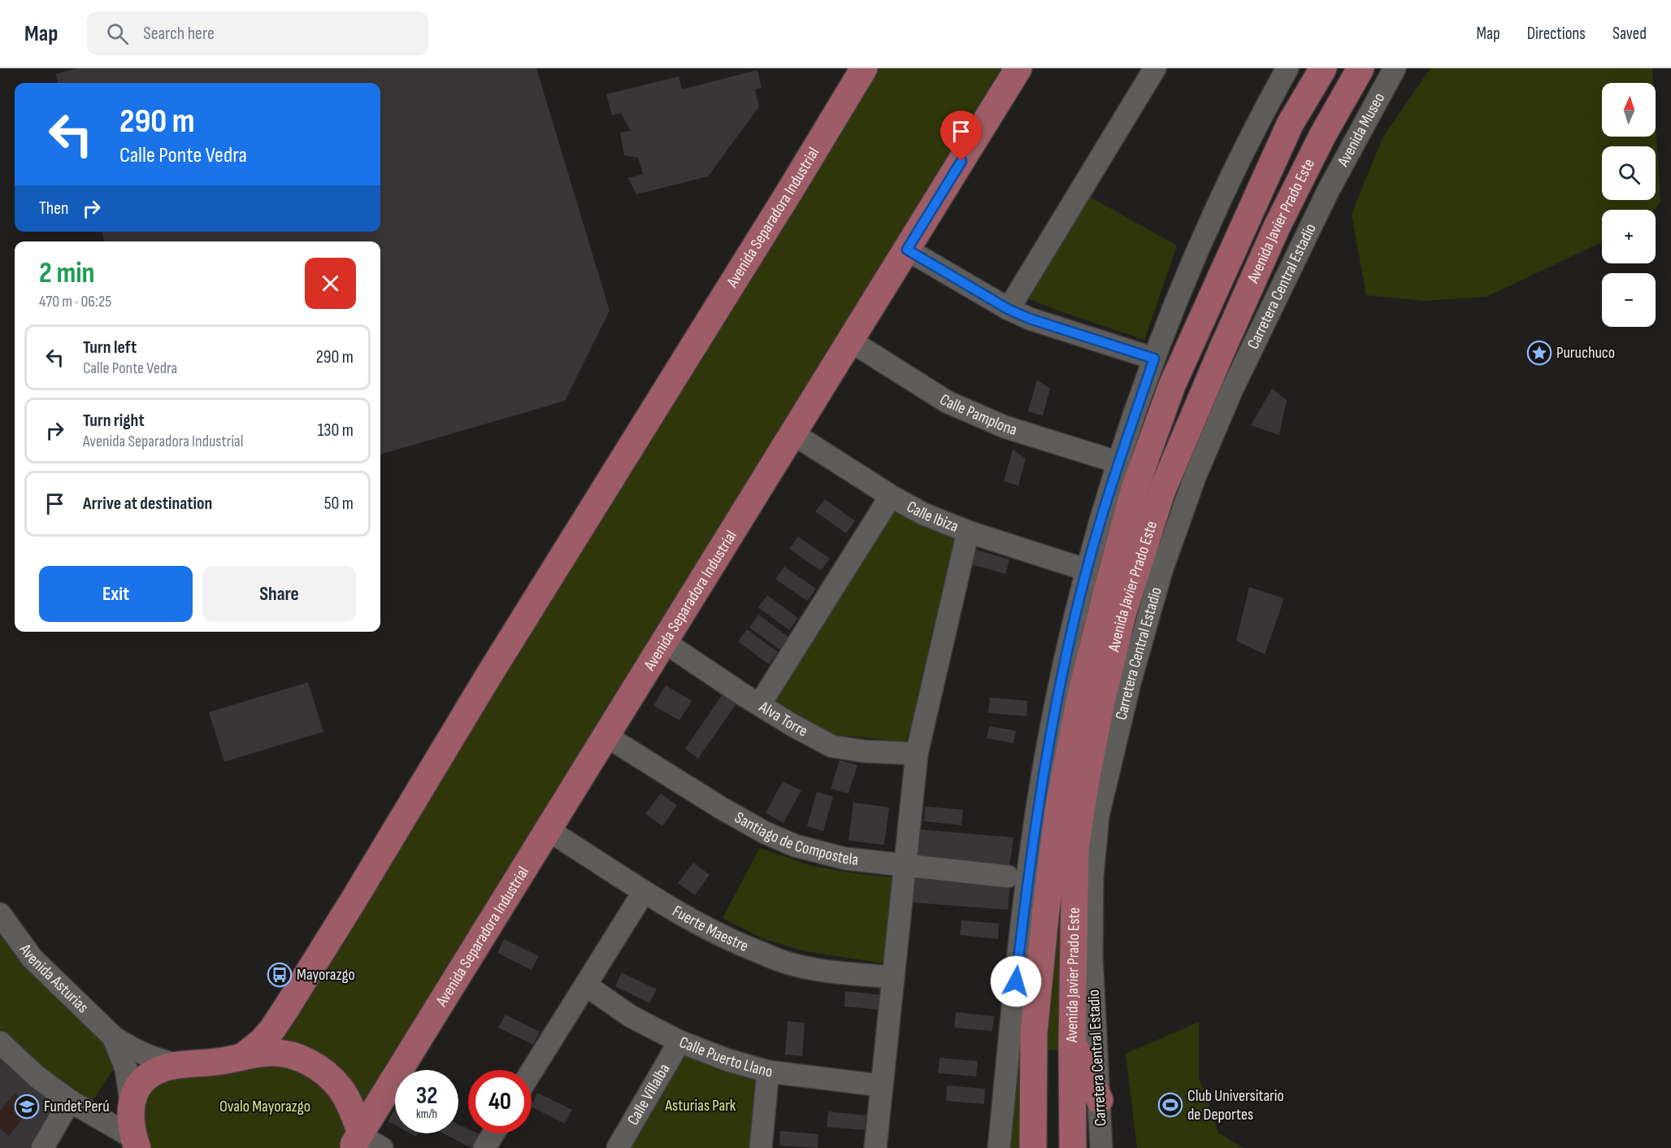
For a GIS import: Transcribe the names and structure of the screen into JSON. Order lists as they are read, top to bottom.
{
  "streets": {
    "main road": ["Avenida Separadora Industrial", "Avenida Javier Prado Este"],
    "street": [
      "Avenida Museo",
      "Carretera Central Estadio",
      "Calle Pamplona",
      "Calle Ibiza",
      "Alva Torre",
      "Santiago de Compostela",
      "Fuerte Maestre",
      "Avenida Asturias",
      "Calle Puerto Llano",
      "Calle Villalba"
    ]
  },
  "crossings": [
    ["Avenida Museo", "Carretera Central Estadio"],
    ["Avenida Separadora Industrial", "Calle Pamplona"],
    ["Avenida Separadora Industrial", "Calle Ibiza"],
    ["Avenida Separadora Industrial", "Alva Torre"],
    ["Avenida Separadora Industrial", "Santiago de Compostela"],
    ["Avenida Separadora Industrial", "Fuerte Maestre"],
    ["Calle Puerto Llano", "Calle Villalba"]
  ],
  "parks": ["Asturias Park", "Ovalo Mayorazgo"],
  "places": {
    "place": ["Puruchuco"],
    "bus stop": ["Mayorazgo"],
    "sports": ["Club Universitario de Deportes"],
    "school or university": ["Fundet Perú"]
  },
  "north": "top",
  "page": {
    "header": "Map",
    "search": "Search here",
    "nav": ["Map", "Directions", "Saved"],
    "map_buttons": ["+", "−"],
    "turn": ["290 m", "Calle Ponte Vedra"],
    "then": "Then",
    "heading": ["2 min", "470 m · 06:25"],
    "list": [
      {
        "name": "Turn left",
        "note": "Calle Ponte Vedra",
        "value": "290 m"
      },
      {
        "name": "Turn right",
        "note": "Avenida Separadora Industrial",
        "value": "130 m"
      },
      {
        "name": "Arrive at destination",
        "value": "50 m"
      }
    ],
    "buttons": ["Exit", "Share"],
    "speed": "32 km/h",
    "limit": "40"
  }
}
